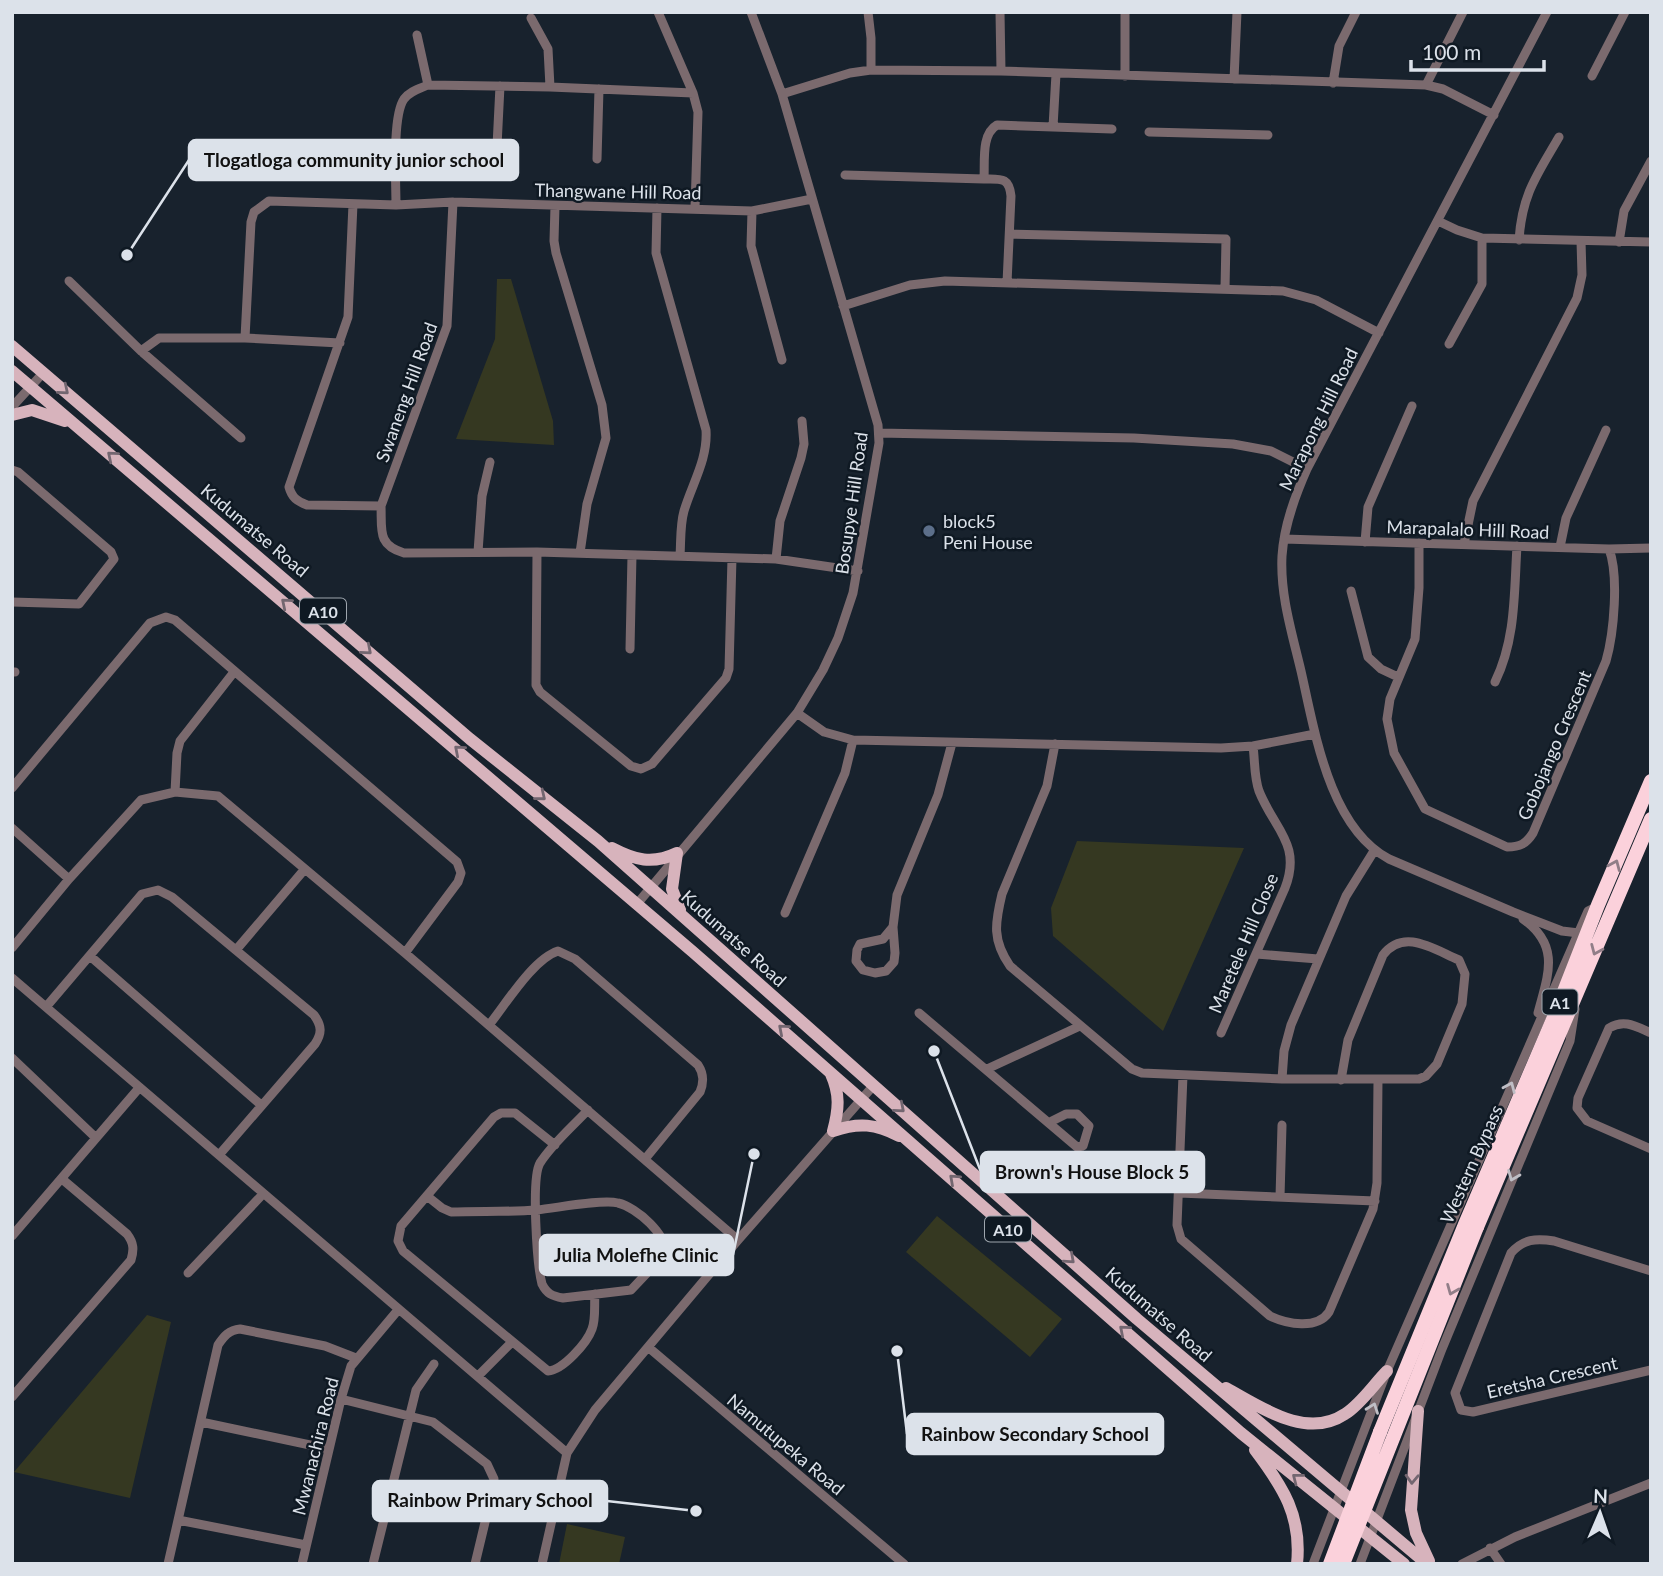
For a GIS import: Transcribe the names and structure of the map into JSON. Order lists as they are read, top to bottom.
{
  "streets": {
    "highway": ["A1", "Western Bypass"],
    "main road": ["Kudumatse Road", "A10"],
    "street": [
      "Thangwane Hill Road",
      "Swaneng Hill Road",
      "Marapong Hill Road",
      "Bosupye Hill Road",
      "Marapalalo Hill Road",
      "Gobojango Crescent",
      "Maretele Hill Close",
      "Eretsha Crescent",
      "Namutupeka Road",
      "Mwanachira Road"
    ]
  },
  "crossings": [
    ["Thangwane Hill Road", "Swaneng Hill Road"],
    ["Thangwane Hill Road", "Bosupye Hill Road"],
    ["Marapong Hill Road", "Marapalalo Hill Road"],
    ["Bosupye Hill Road", "Kudumatse Road"],
    ["Marapalalo Hill Road", "Gobojango Crescent"]
  ],
  "places": [
    "Tlogatloga community junior school",
    "block5 Peni House",
    "Brown's House Block 5",
    "Julia Molefhe Clinic",
    "Rainbow Secondary School",
    "Rainbow Primary School"
  ],
  "scale_bar": "100 m",
  "north": "top"
}
